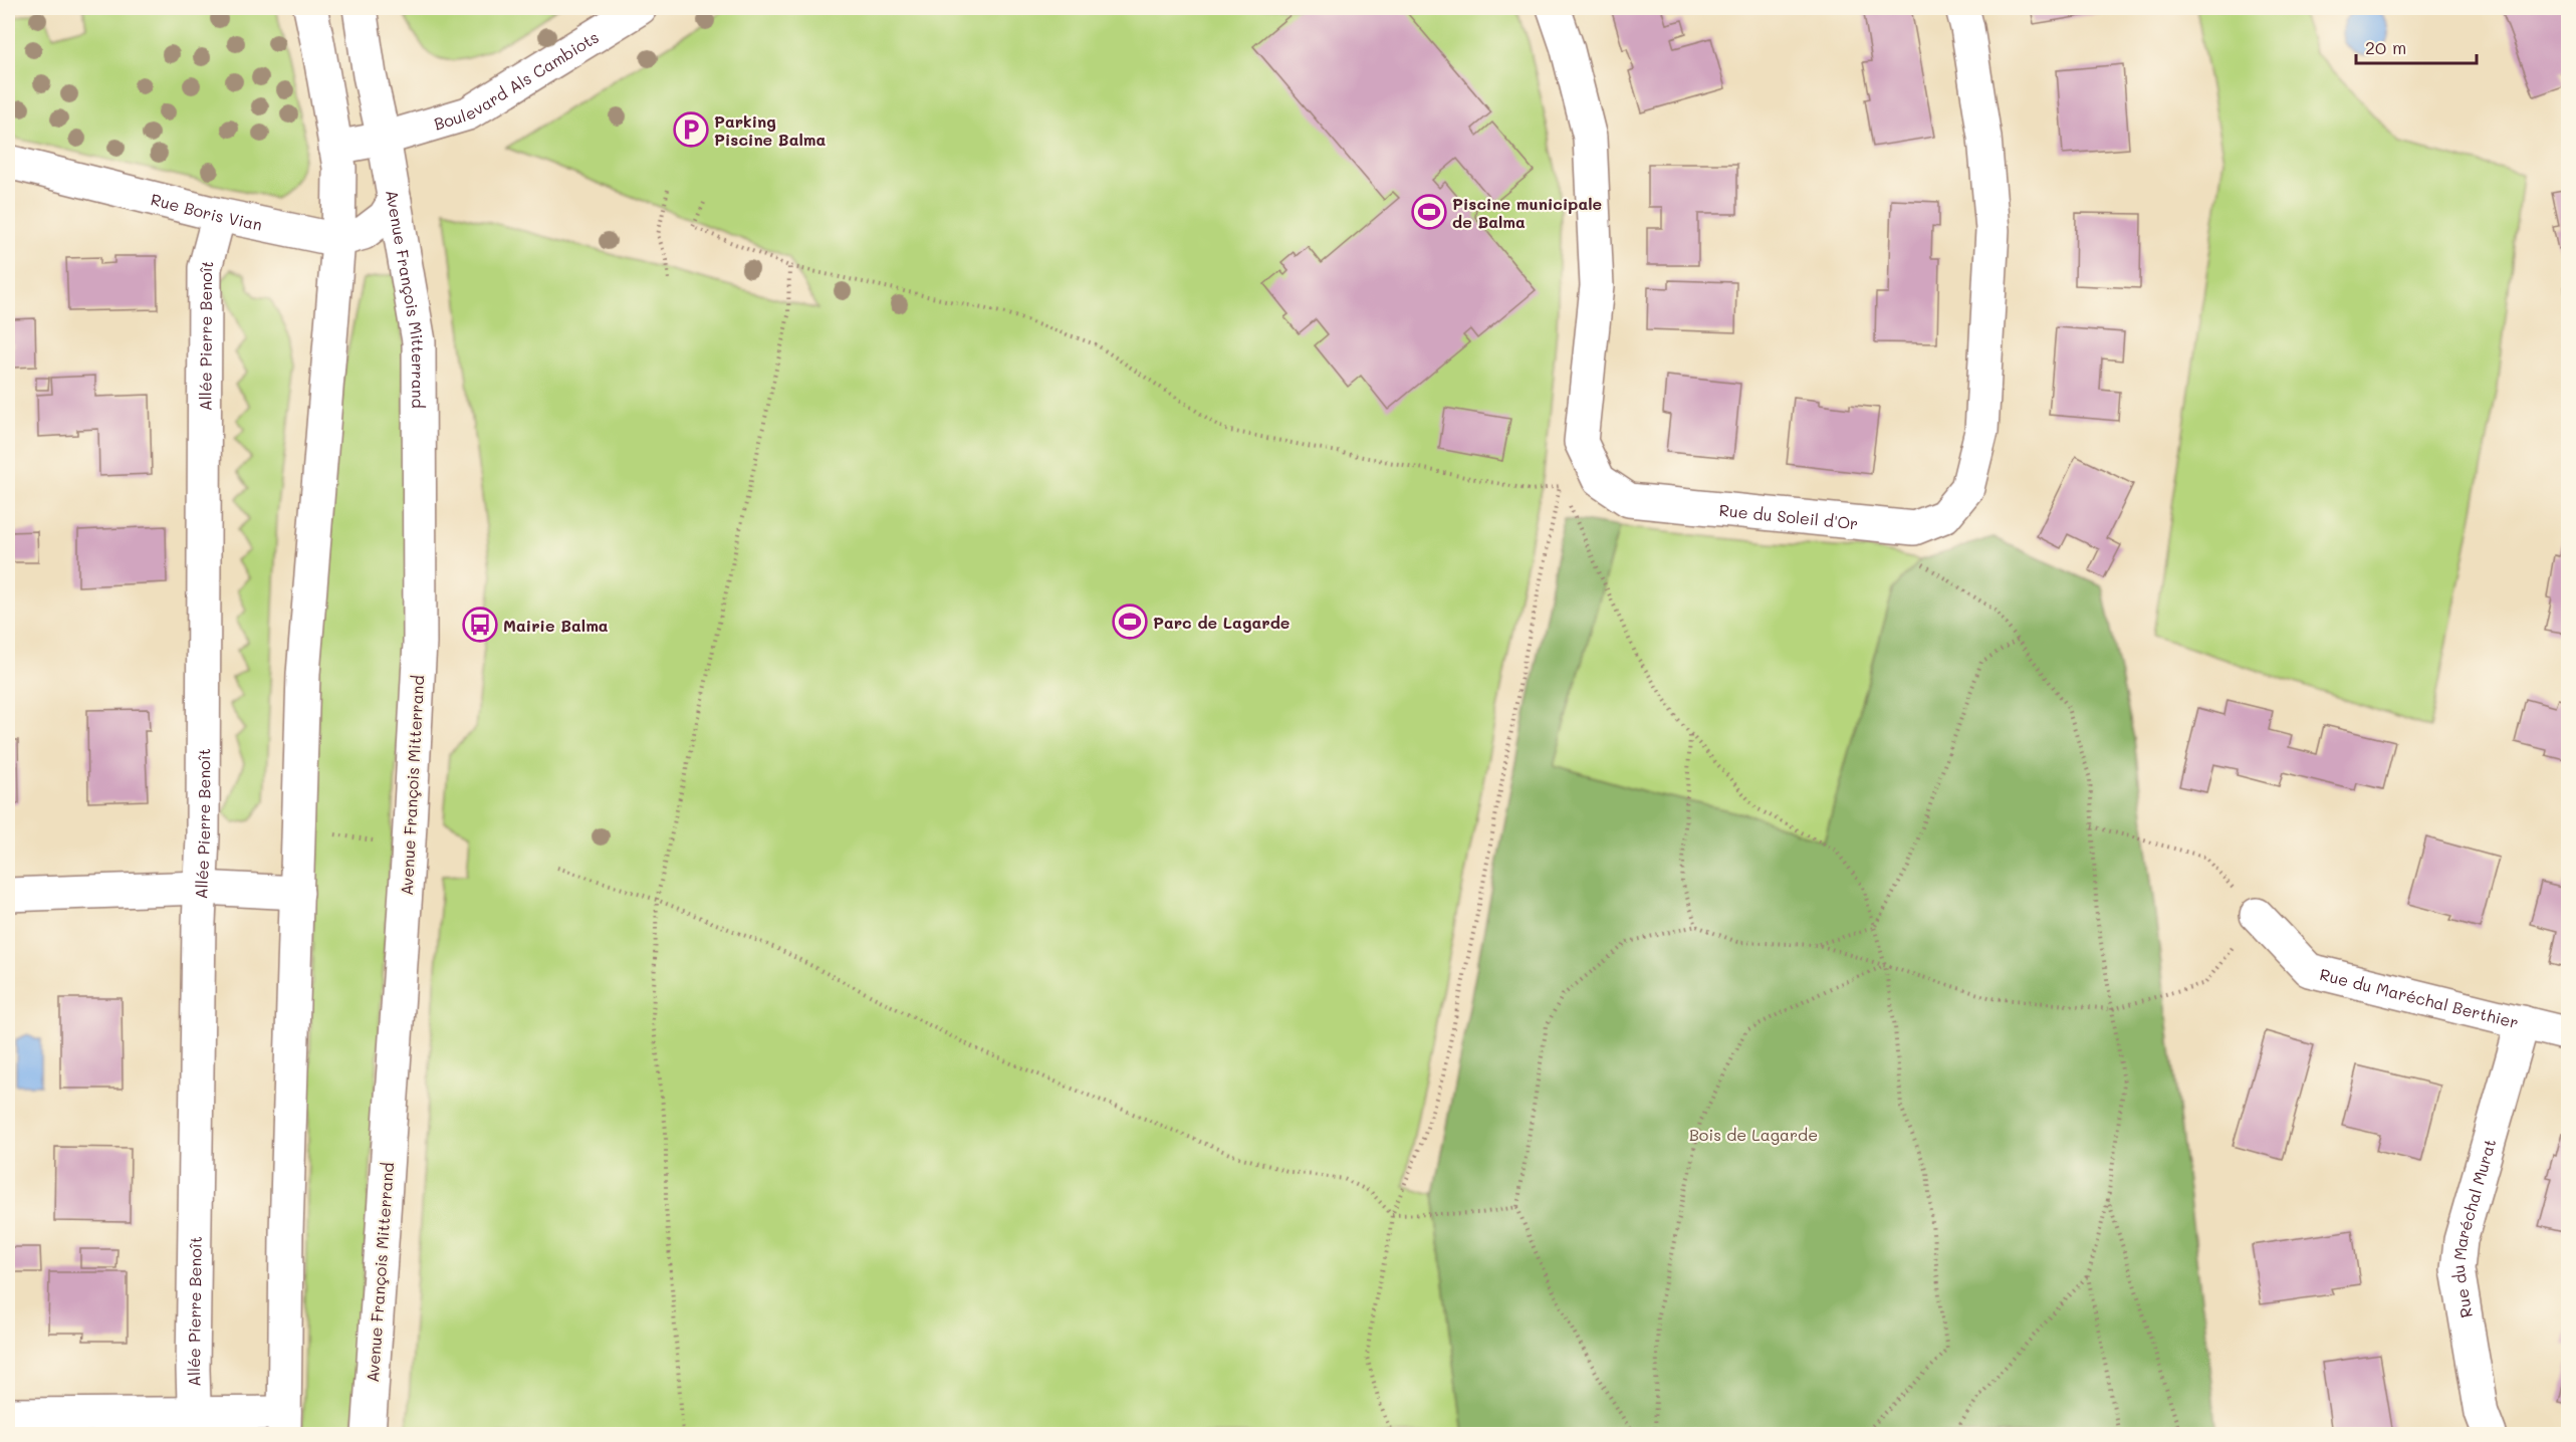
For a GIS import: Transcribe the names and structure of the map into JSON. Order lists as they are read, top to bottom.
{
  "streets": {
    "street": [
      "Boulevard Als Cambiots",
      "Rue Boris Vian",
      "Avenue François Mitterrand",
      "Allée Pierre Benoît",
      "Rue du Soleil d'Or",
      "Rue du Maréchal Berthier",
      "Rue du Maréchal Murat"
    ]
  },
  "crossings": [
    ["Boulevard Als Cambiots", "Avenue François Mitterrand"],
    ["Rue Boris Vian", "Avenue François Mitterrand"],
    ["Rue Boris Vian", "Allée Pierre Benoît"],
    ["Rue du Maréchal Berthier", "Rue du Maréchal Murat"]
  ],
  "parks": ["Bois de Lagarde"],
  "places": {
    "parking": ["Parking Piscine Balma"],
    "sports": ["Piscine municipale de Balma", "Parc de Lagarde"],
    "bus stop": ["Mairie Balma"]
  },
  "scale_bar": "20 m"
}
